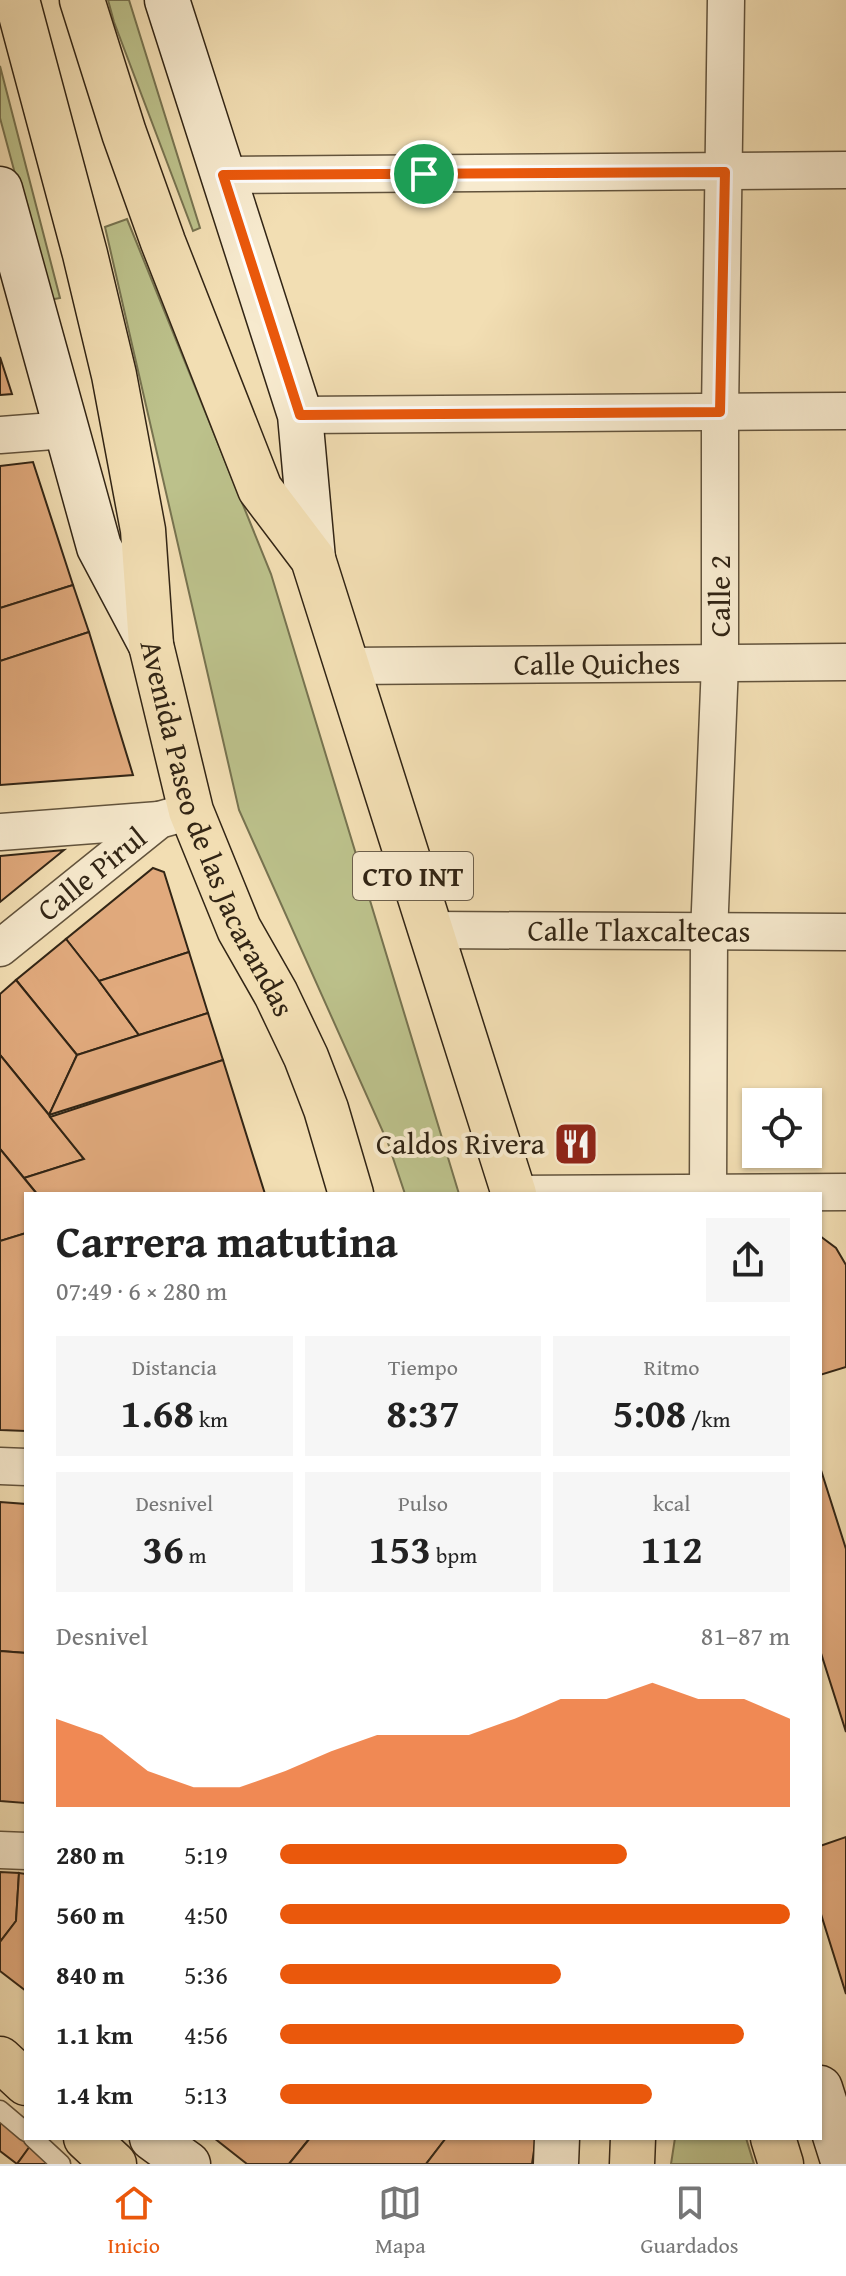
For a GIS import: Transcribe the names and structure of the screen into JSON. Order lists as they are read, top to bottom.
{
  "streets": {
    "main road": ["Avenida Paseo de las Jacarandas", "CTO INT"],
    "street": [
      "Calle 2",
      "Calle Quiches",
      "Calle Pirul",
      "Calle Tlaxcaltecas"
    ]
  },
  "crossings": [
    ["Calle 2", "Calle Quiches"],
    ["Calle 2", "Calle Tlaxcaltecas"],
    ["Calle Quiches", "CTO INT"],
    ["Avenida Paseo de las Jacarandas", "Calle Pirul"],
    ["CTO INT", "Calle Tlaxcaltecas"]
  ],
  "places": {
    "restaurant": ["Caldos Rivera"]
  },
  "page": {
    "heading": ["Carrera matutina", "07:49 · 6 × 280 m"],
    "stats": [
      ["Distancia", "1.68 km"],
      ["Tiempo", "8:37"],
      ["Ritmo", "5:08 /km"],
      ["Desnivel", "36 m"],
      ["Pulso", "153 bpm"],
      ["kcal", "112"]
    ],
    "chart": ["Desnivel", "81–87 m"],
    "list": [
      {
        "name": "280 m",
        "note": "5:19"
      },
      {
        "name": "560 m",
        "note": "4:50"
      },
      {
        "name": "840 m",
        "note": "5:36"
      },
      {
        "name": "1.1 km",
        "note": "4:56"
      },
      {
        "name": "1.4 km",
        "note": "5:13"
      }
    ],
    "tabs": ["Inicio", "Mapa", "Guardados"]
  }
}
